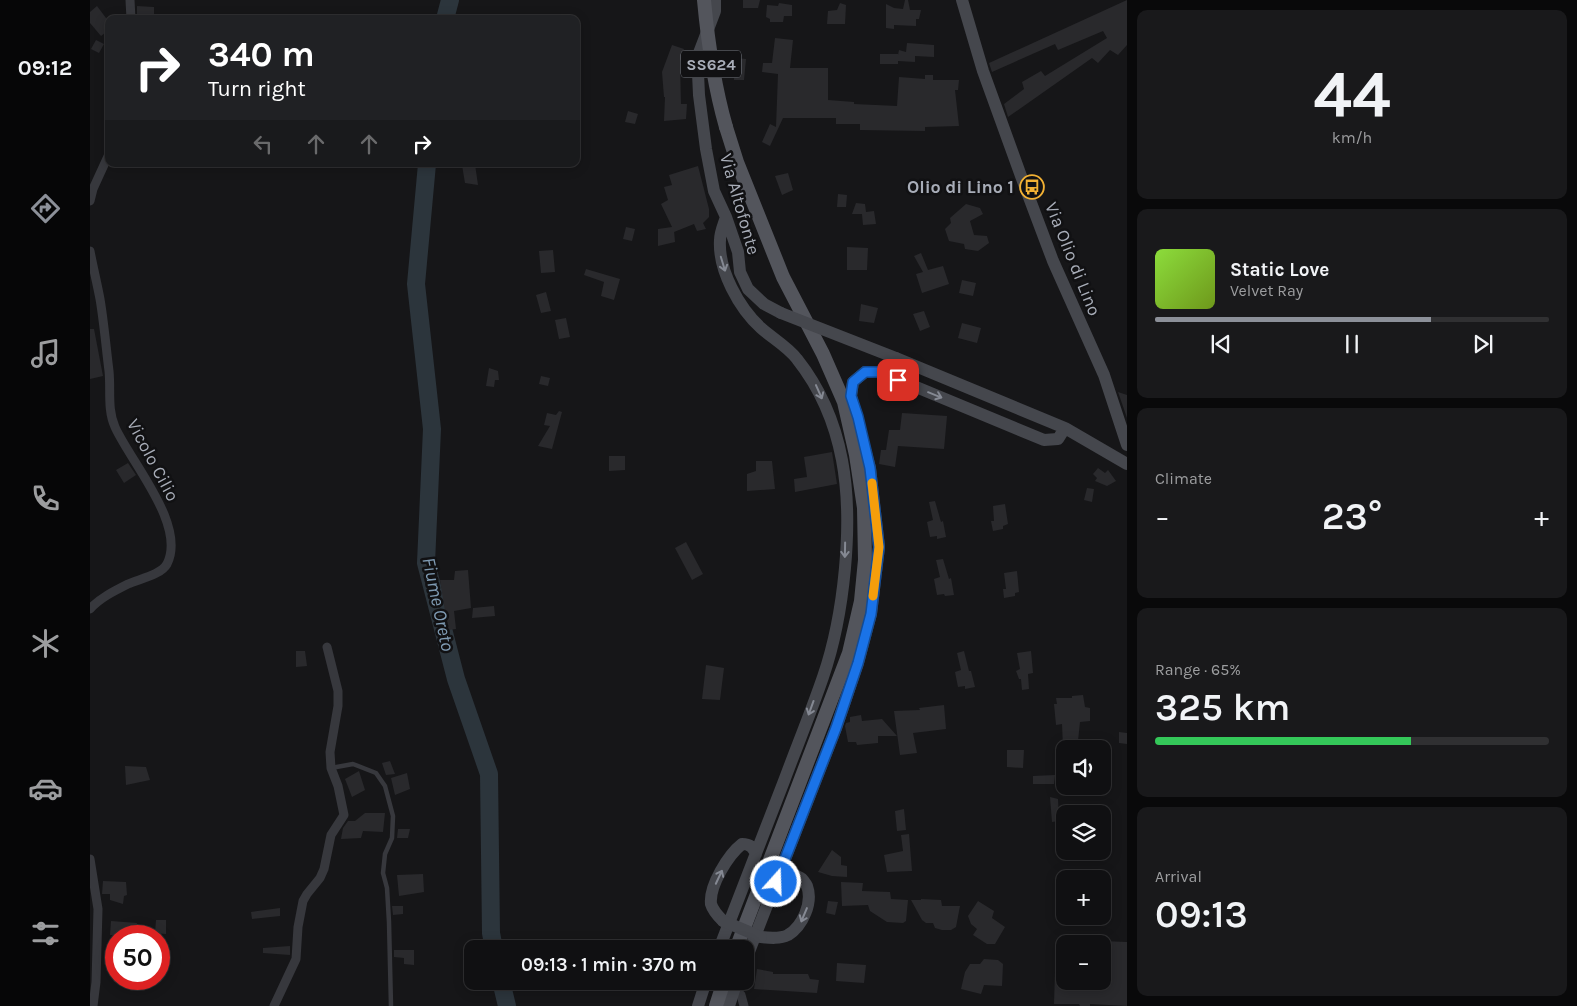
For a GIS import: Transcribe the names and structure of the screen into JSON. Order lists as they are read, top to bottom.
{
  "streets": {
    "main road": ["SS624", "Via Altofonte", "Via Olio di Lino"],
    "street": ["Vicolo Cilio"]
  },
  "water": ["Fiume Oreto"],
  "places": {
    "bus stop": ["Olio di Lino 1"]
  },
  "page": {
    "tabs": "09:12",
    "tile": [
      ["44", "km/h"],
      "Climate",
      ["Range · 65%", "325 km"],
      ["Arrival", "09:13"]
    ],
    "turn": ["340 m", "Turn right"],
    "song": ["Static Love", "Velvet Ray"],
    "heat": ["−", "23°", "+"],
    "map_buttons": ["+", "−"],
    "limit": "50",
    "trip": "09:13 · 1 min · 370 m"
  }
}
